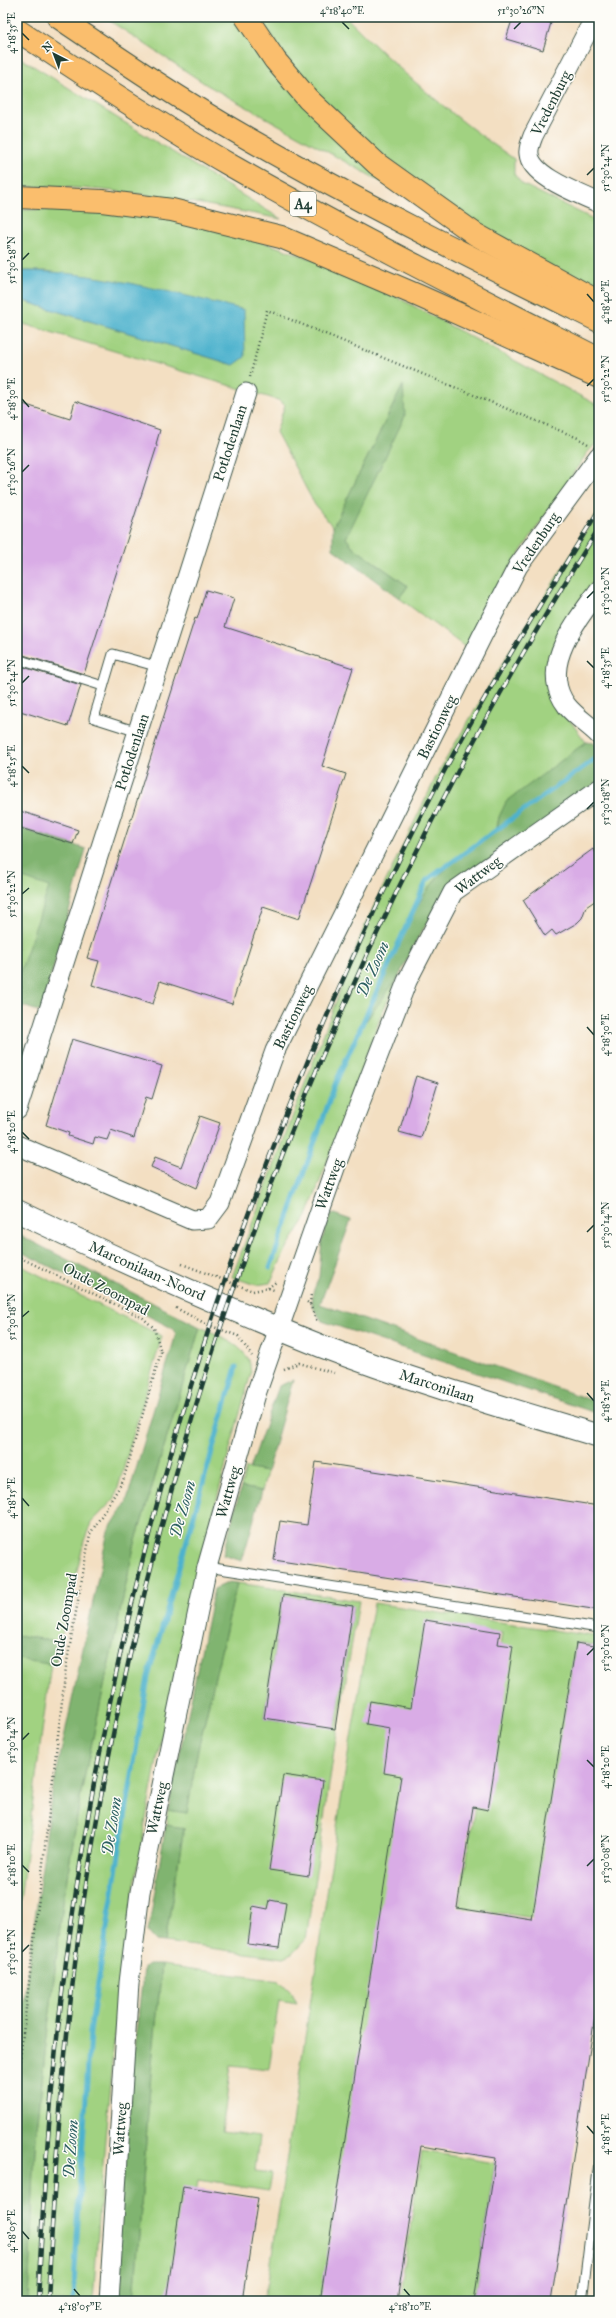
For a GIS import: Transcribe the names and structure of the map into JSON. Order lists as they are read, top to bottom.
{
  "streets": {
    "highway": ["A4"],
    "street": [
      "Vredenburg",
      "Potlodenlaan",
      "Bastionweg",
      "Wattweg",
      "Marconilaan-Noord",
      "Marconilaan"
    ],
    "path": ["Oude Zoompad"]
  },
  "crossings": [
    ["Vredenburg", "Bastionweg"],
    ["Wattweg", "Marconilaan-Noord"],
    ["Wattweg", "Marconilaan"],
    ["Marconilaan-Noord", "Marconilaan"]
  ],
  "water": ["De Zoom"],
  "north": "top left",
  "coordinates": [
    "4°18'40\"E",
    "51°30'26\"N",
    "4°18'35\"E",
    "51°30'24\"N",
    "51°30'28\"N",
    "51°30'22\"N",
    "4°18'30\"E",
    "51°30'20\"N",
    "4°18'25\"E",
    "51°30'18\"N",
    "4°18'20\"E",
    "51°30'14\"N",
    "4°18'15\"E",
    "51°30'10\"N",
    "51°30'08\"N",
    "4°18'10\"E",
    "51°30'12\"N",
    "4°18'05\"E"
  ]
}
